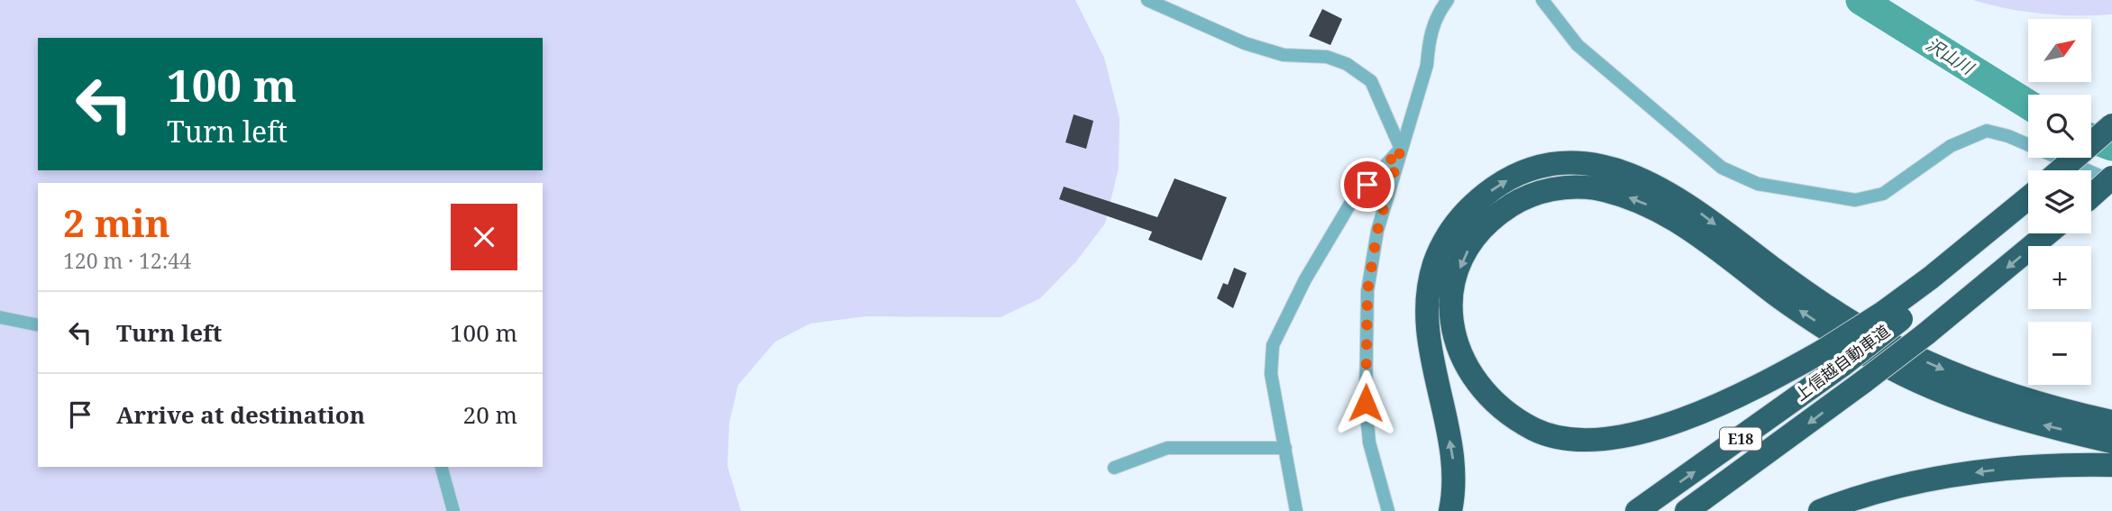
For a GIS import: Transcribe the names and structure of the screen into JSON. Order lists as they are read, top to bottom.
{
  "streets": {
    "highway": ["上信越自動車道", "E18"]
  },
  "water": ["沢山川"],
  "north": "top right",
  "page": {
    "map_buttons": ["+", "−"],
    "turn": ["100 m", "Turn left"],
    "heading": ["2 min", "120 m · 12:44"],
    "list": [
      {
        "name": "Turn left",
        "value": "100 m"
      },
      {
        "name": "Arrive at destination",
        "value": "20 m"
      }
    ]
  }
}
